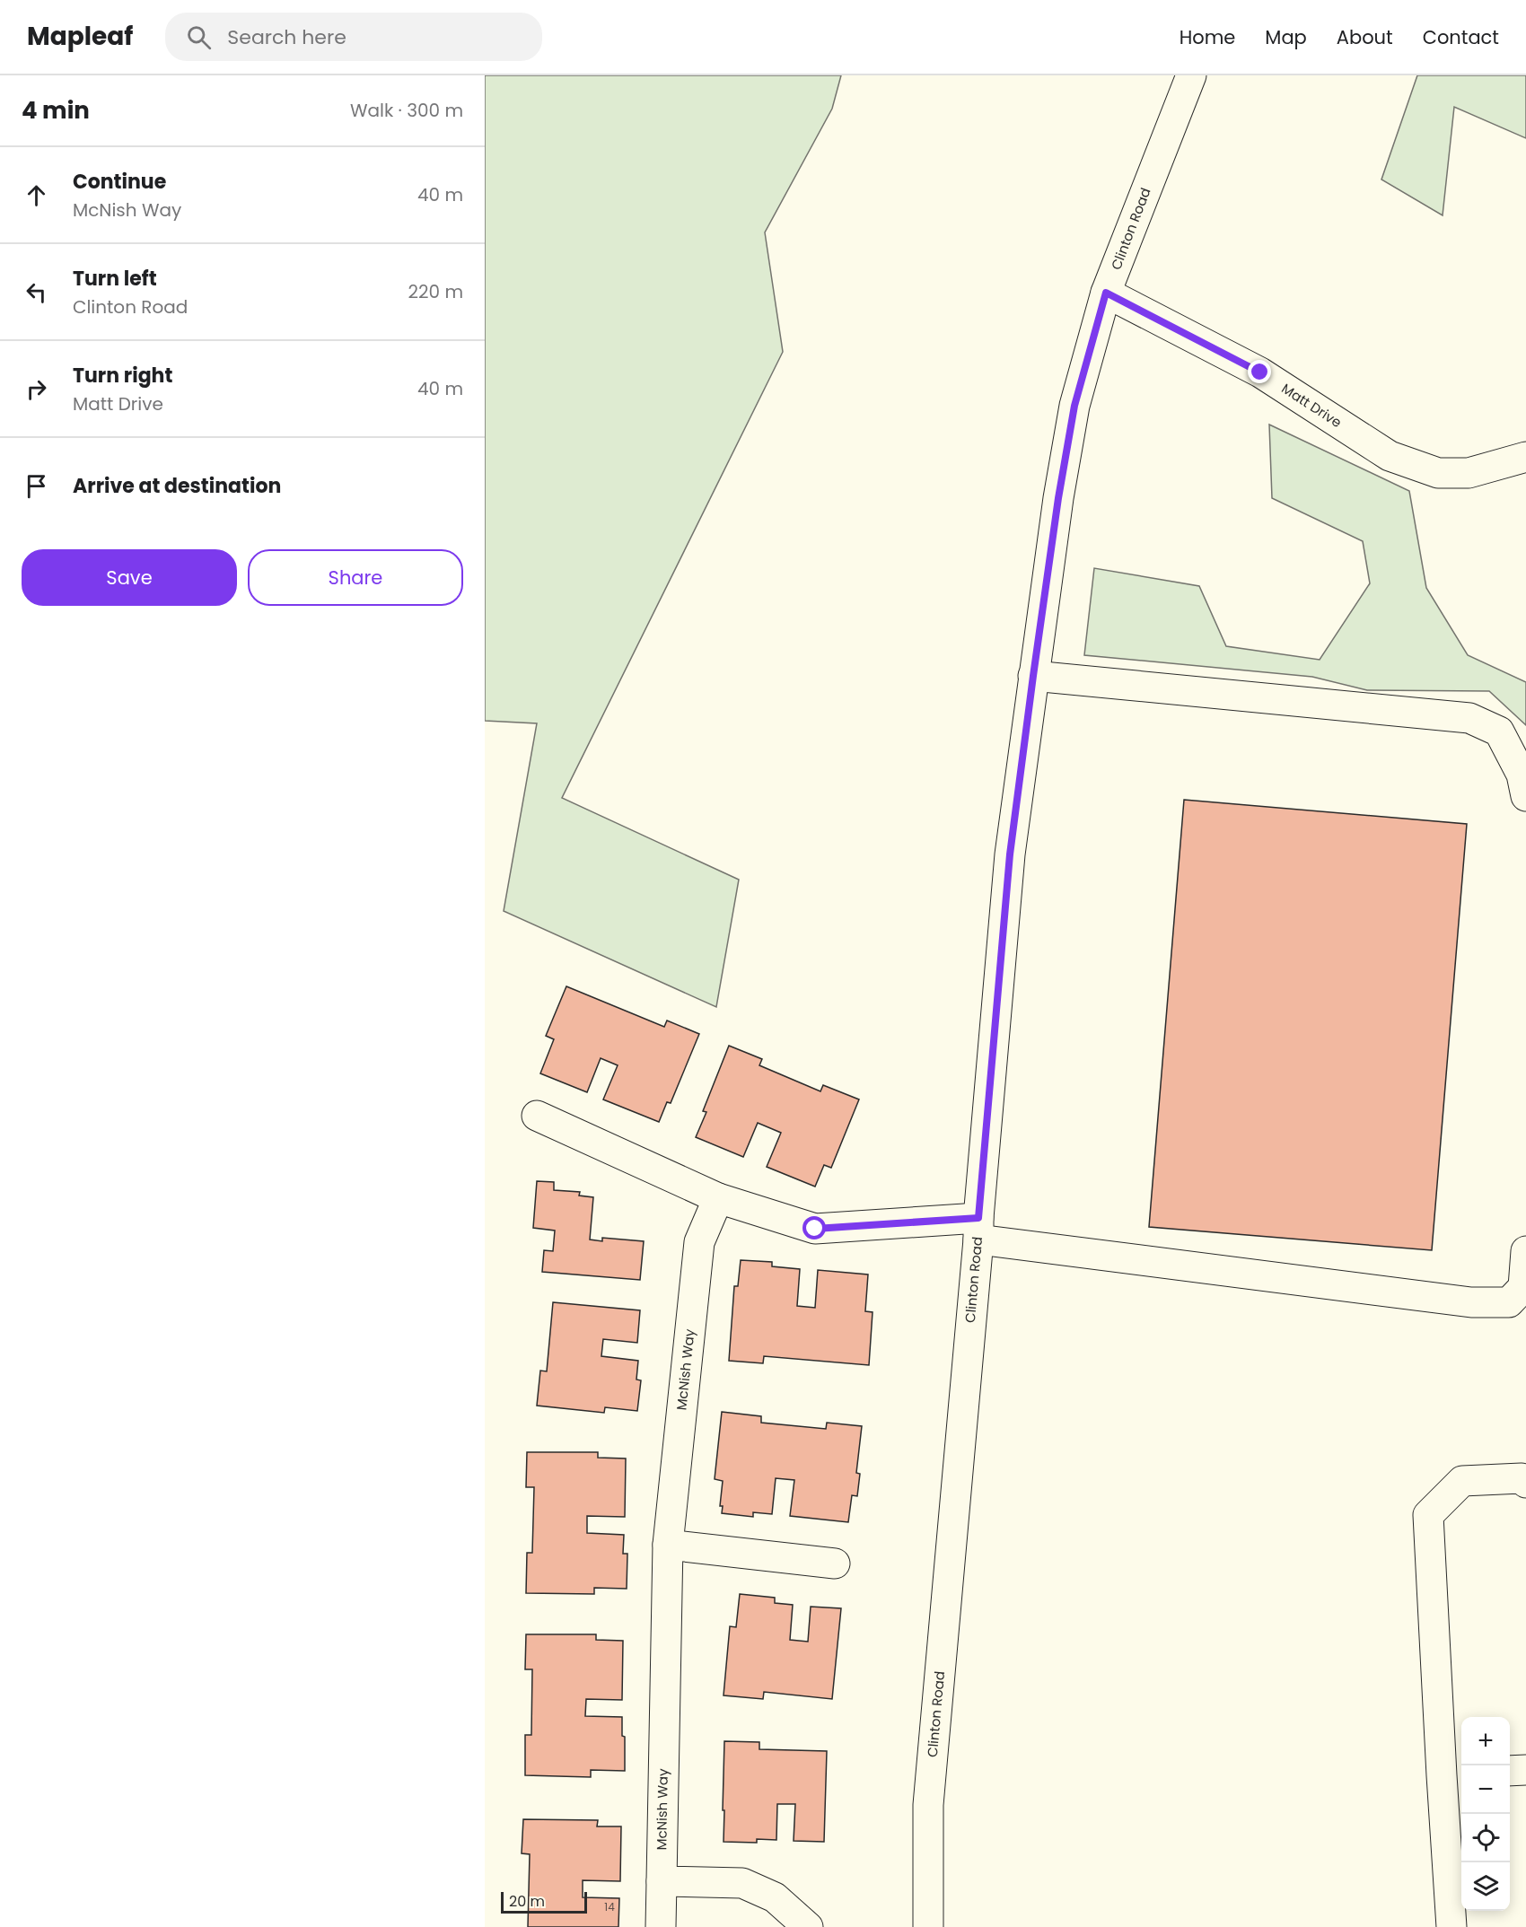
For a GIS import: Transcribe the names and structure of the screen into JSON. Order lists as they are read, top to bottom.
{
  "streets": {
    "street": ["Clinton Road", "Matt Drive", "McNish Way"]
  },
  "crossings": [
    ["Clinton Road", "Matt Drive"]
  ],
  "house_numbers": ["14"],
  "scale_bar": "20 m",
  "page": {
    "header": "Mapleaf",
    "search": "Search here",
    "nav": [
      "Home",
      "Map",
      "About",
      "Contact"
    ],
    "heading": ["4 min", "Walk · 300 m"],
    "list": [
      ["Continue", "McNish Way", "40 m"],
      ["Turn left", "Clinton Road", "220 m"],
      ["Turn right", "Matt Drive", "40 m"],
      "Arrive at destination"
    ],
    "buttons": ["Save", "Share"],
    "map_buttons": ["+", "−"],
    "scale": "20 m"
  }
}
